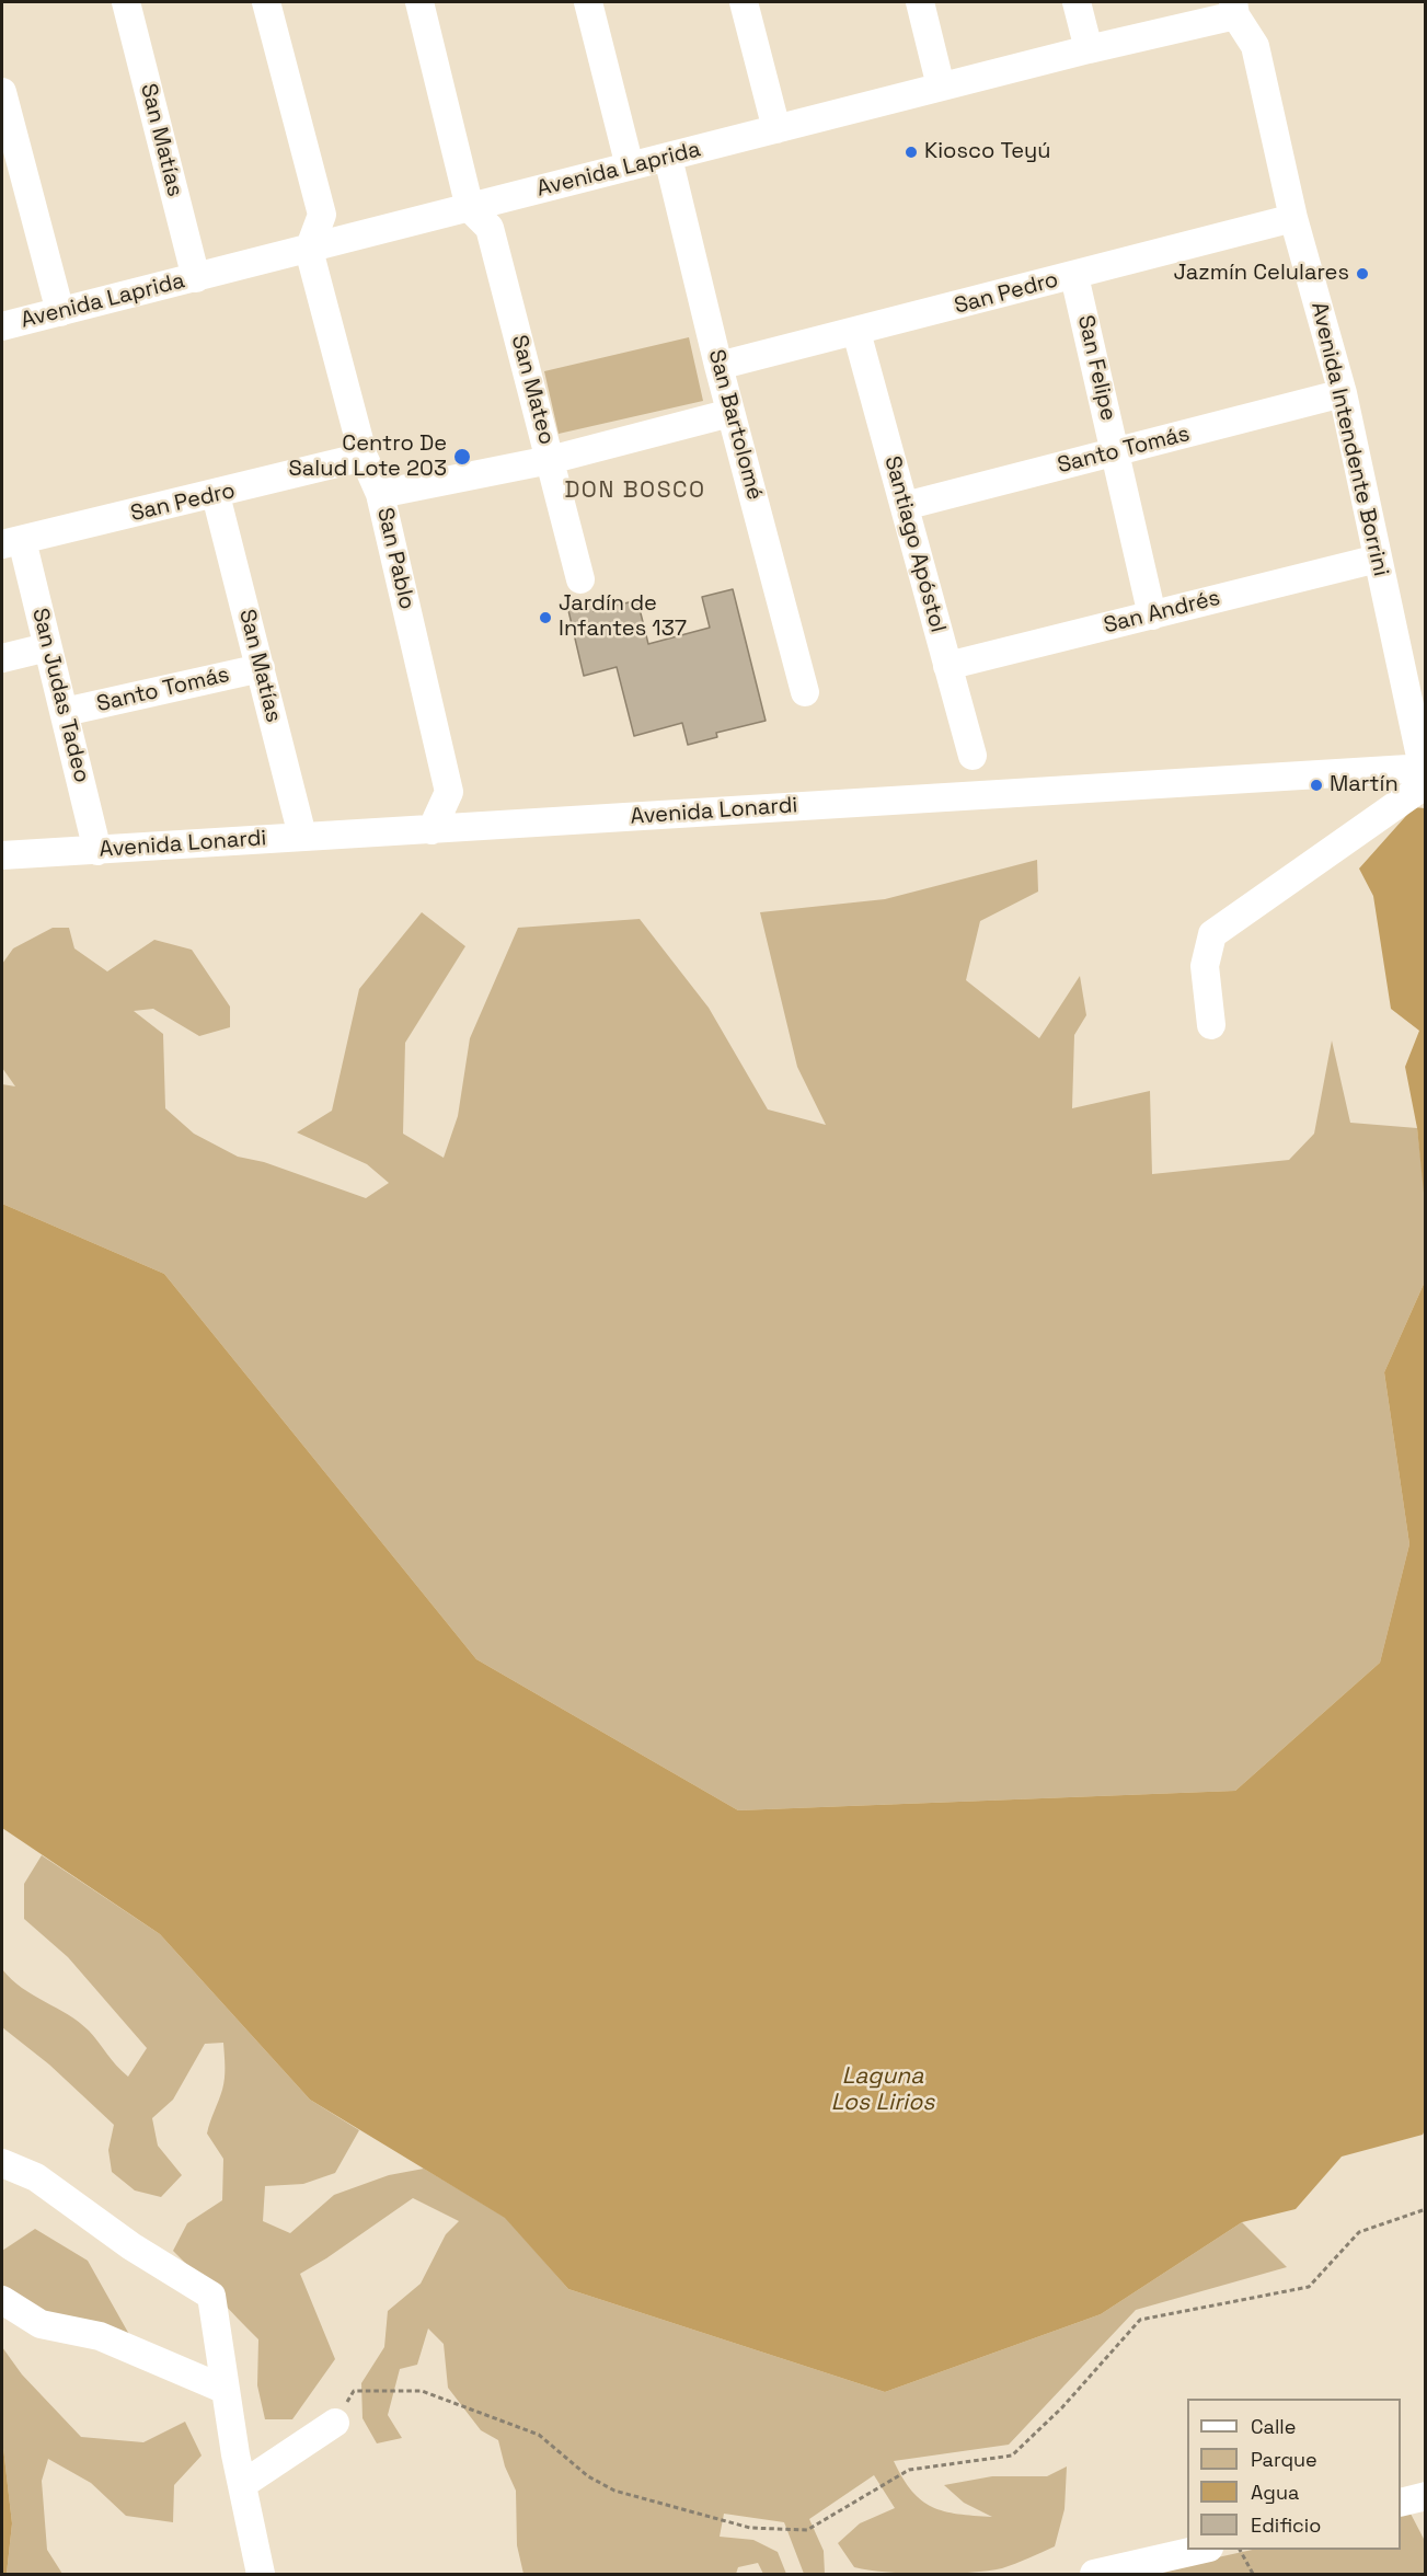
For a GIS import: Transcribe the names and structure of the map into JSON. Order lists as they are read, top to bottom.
{
  "streets": {
    "street": [
      "San Matías",
      "Avenida Laprida",
      "San Pedro",
      "San Felipe",
      "San Mateo",
      "San Bartolomé",
      "Avenida Intendente Borrini",
      "Santo Tomás",
      "Santiago Apóstol",
      "San Pablo",
      "San Andrés",
      "San Judas Tadeo",
      "Avenida Lonardi"
    ]
  },
  "crossings": [
    ["San Matías", "Avenida Laprida"],
    ["San Matías", "San Pedro"],
    ["San Matías", "Santo Tomás"],
    ["San Matías", "Avenida Lonardi"],
    ["Avenida Laprida", "San Mateo"],
    ["Avenida Laprida", "San Bartolomé"],
    ["Avenida Laprida", "Avenida Intendente Borrini"],
    ["Avenida Laprida", "San Pablo"],
    ["San Pedro", "San Felipe"],
    ["San Pedro", "San Bartolomé"],
    ["San Pedro", "Avenida Intendente Borrini"],
    ["San Pedro", "Santiago Apóstol"],
    ["San Pedro", "San Pablo"],
    ["San Pedro", "San Judas Tadeo"],
    ["San Felipe", "Santo Tomás"],
    ["San Felipe", "San Andrés"],
    ["Avenida Intendente Borrini", "Santo Tomás"],
    ["Avenida Intendente Borrini", "San Andrés"],
    ["Avenida Intendente Borrini", "Avenida Lonardi"],
    ["Santo Tomás", "Santiago Apóstol"],
    ["Santo Tomás", "San Judas Tadeo"],
    ["Santiago Apóstol", "San Andrés"],
    ["San Pablo", "Avenida Lonardi"],
    ["San Judas Tadeo", "Avenida Lonardi"]
  ],
  "districts": ["DON BOSCO"],
  "water": ["Laguna Los Lirios"],
  "places": [
    "Kiosco Teyú",
    "Jazmín Celulares",
    "Centro De Salud Lote 203",
    "Jardín de Infantes 137",
    "Martín"
  ],
  "legend": [
    "Calle",
    "Parque",
    "Agua",
    "Edificio"
  ]
}
